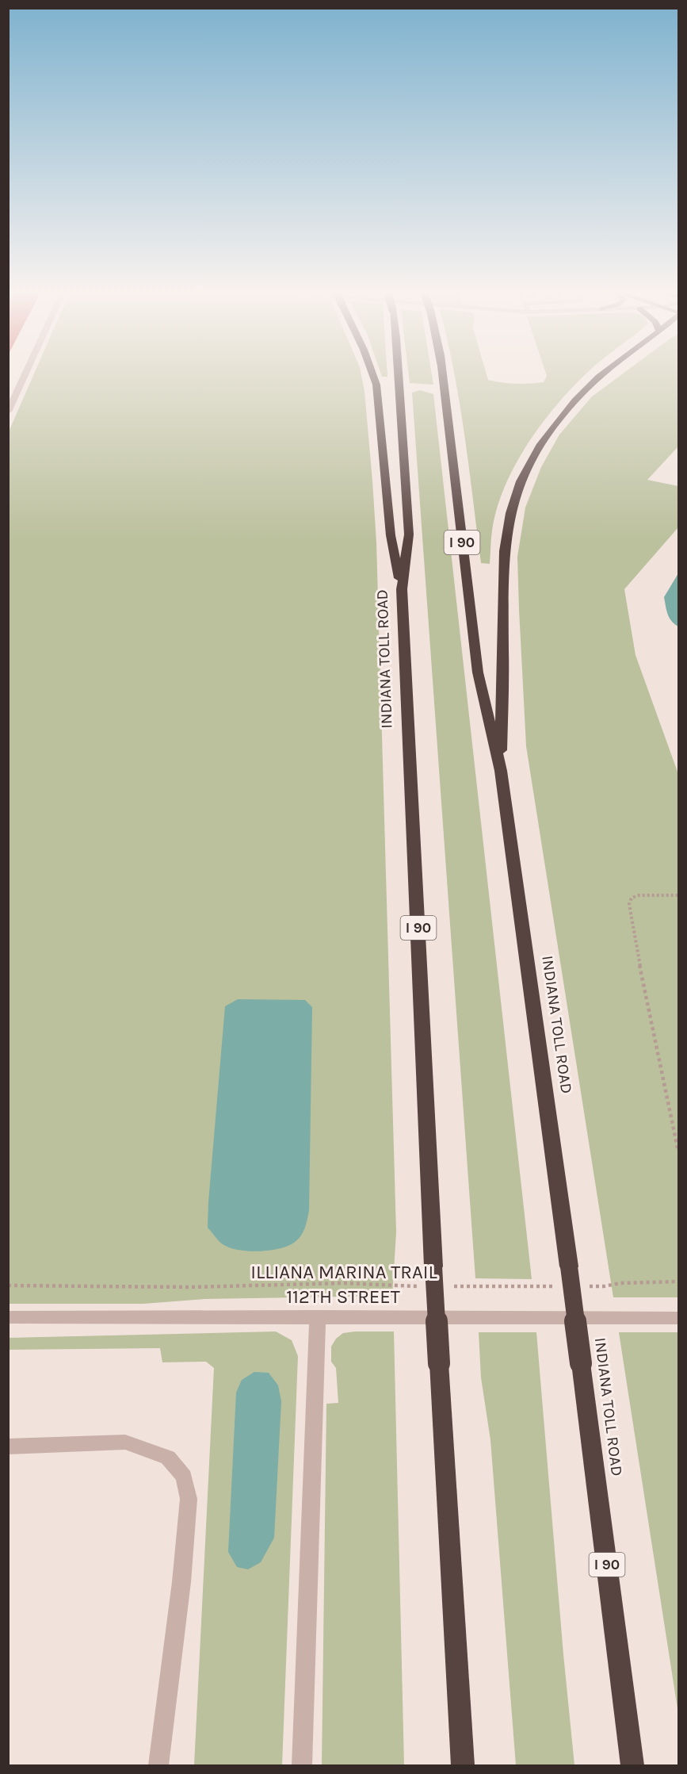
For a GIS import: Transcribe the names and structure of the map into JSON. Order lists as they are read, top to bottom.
{
  "streets": {
    "highway": ["I 90", "INDIANA TOLL ROAD"],
    "street": ["112TH STREET"],
    "path": ["ILLIANA MARINA TRAIL"]
  }
}
